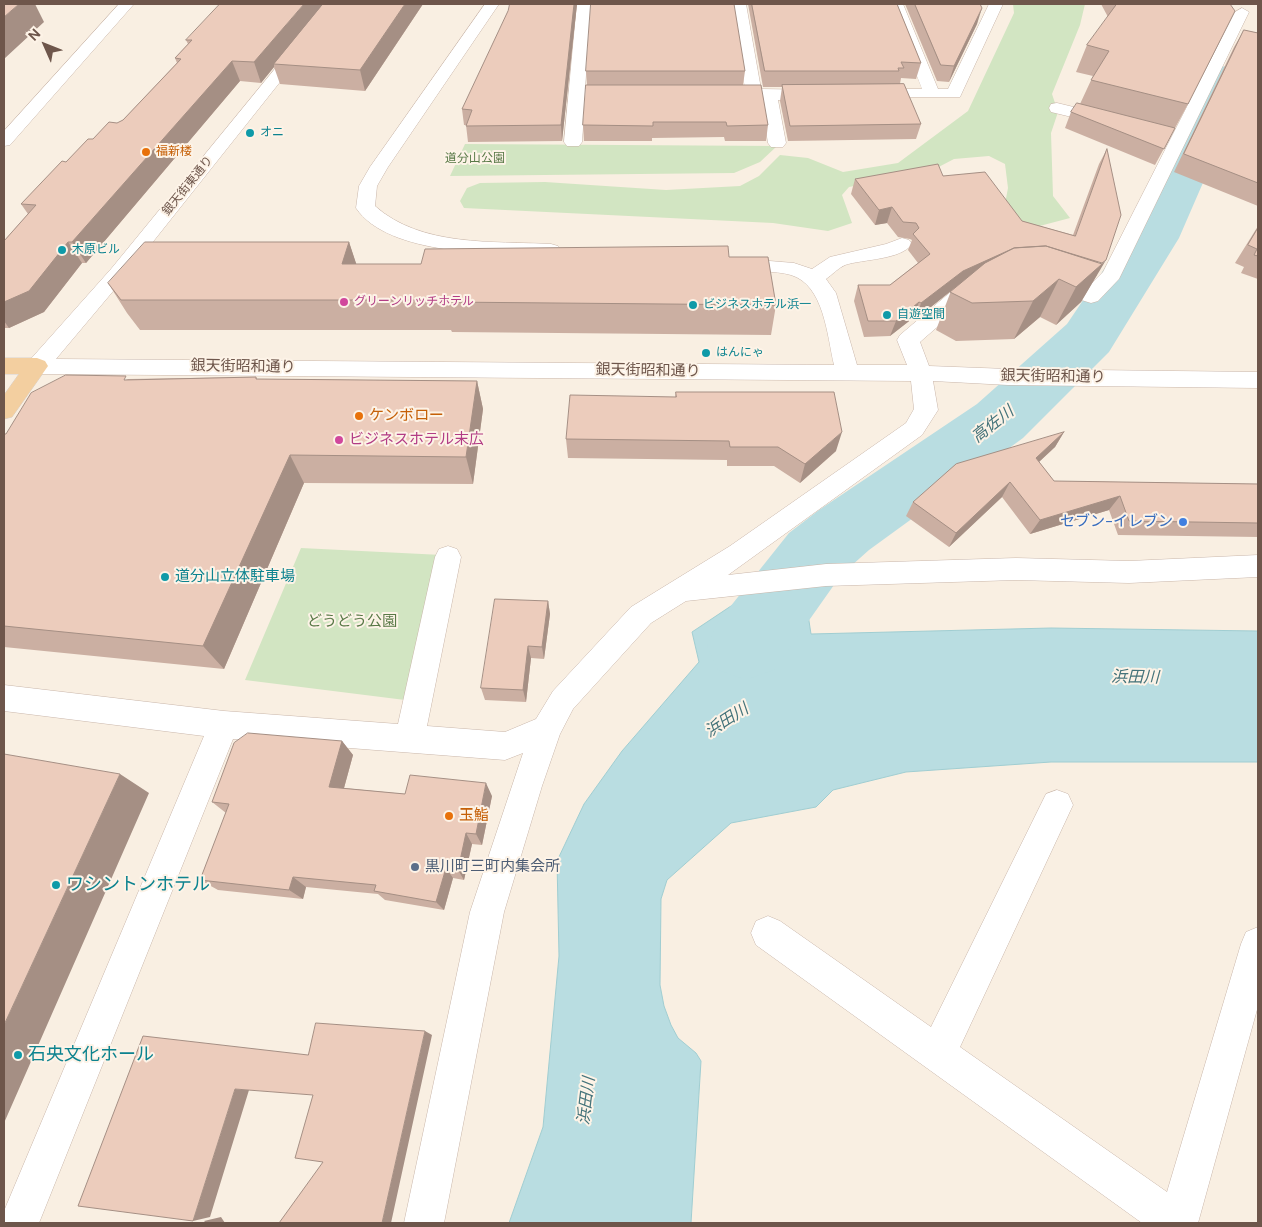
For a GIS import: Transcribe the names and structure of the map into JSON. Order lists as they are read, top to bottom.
{
  "streets": {
    "street": ["銀天街東通り", "銀天街昭和通り"]
  },
  "crossings": [
    ["銀天街東通り", "銀天街昭和通り"]
  ],
  "water": ["高佐川", "浜田川"],
  "parks": ["道分山公園", "どうどう公園"],
  "places": [
    "オニ",
    "福新楼",
    "木原ビル",
    "グリーンリッチホテル",
    "ビジネスホテル浜一",
    "自遊空間",
    "はんにゃ",
    "ケンボロー",
    "ビジネスホテル末広",
    "セブン-イレブン",
    "道分山立体駐車場",
    "玉鮨",
    "黒川町三町内集会所",
    "ワシントンホテル",
    "石央文化ホール"
  ],
  "north": "top left"
}
